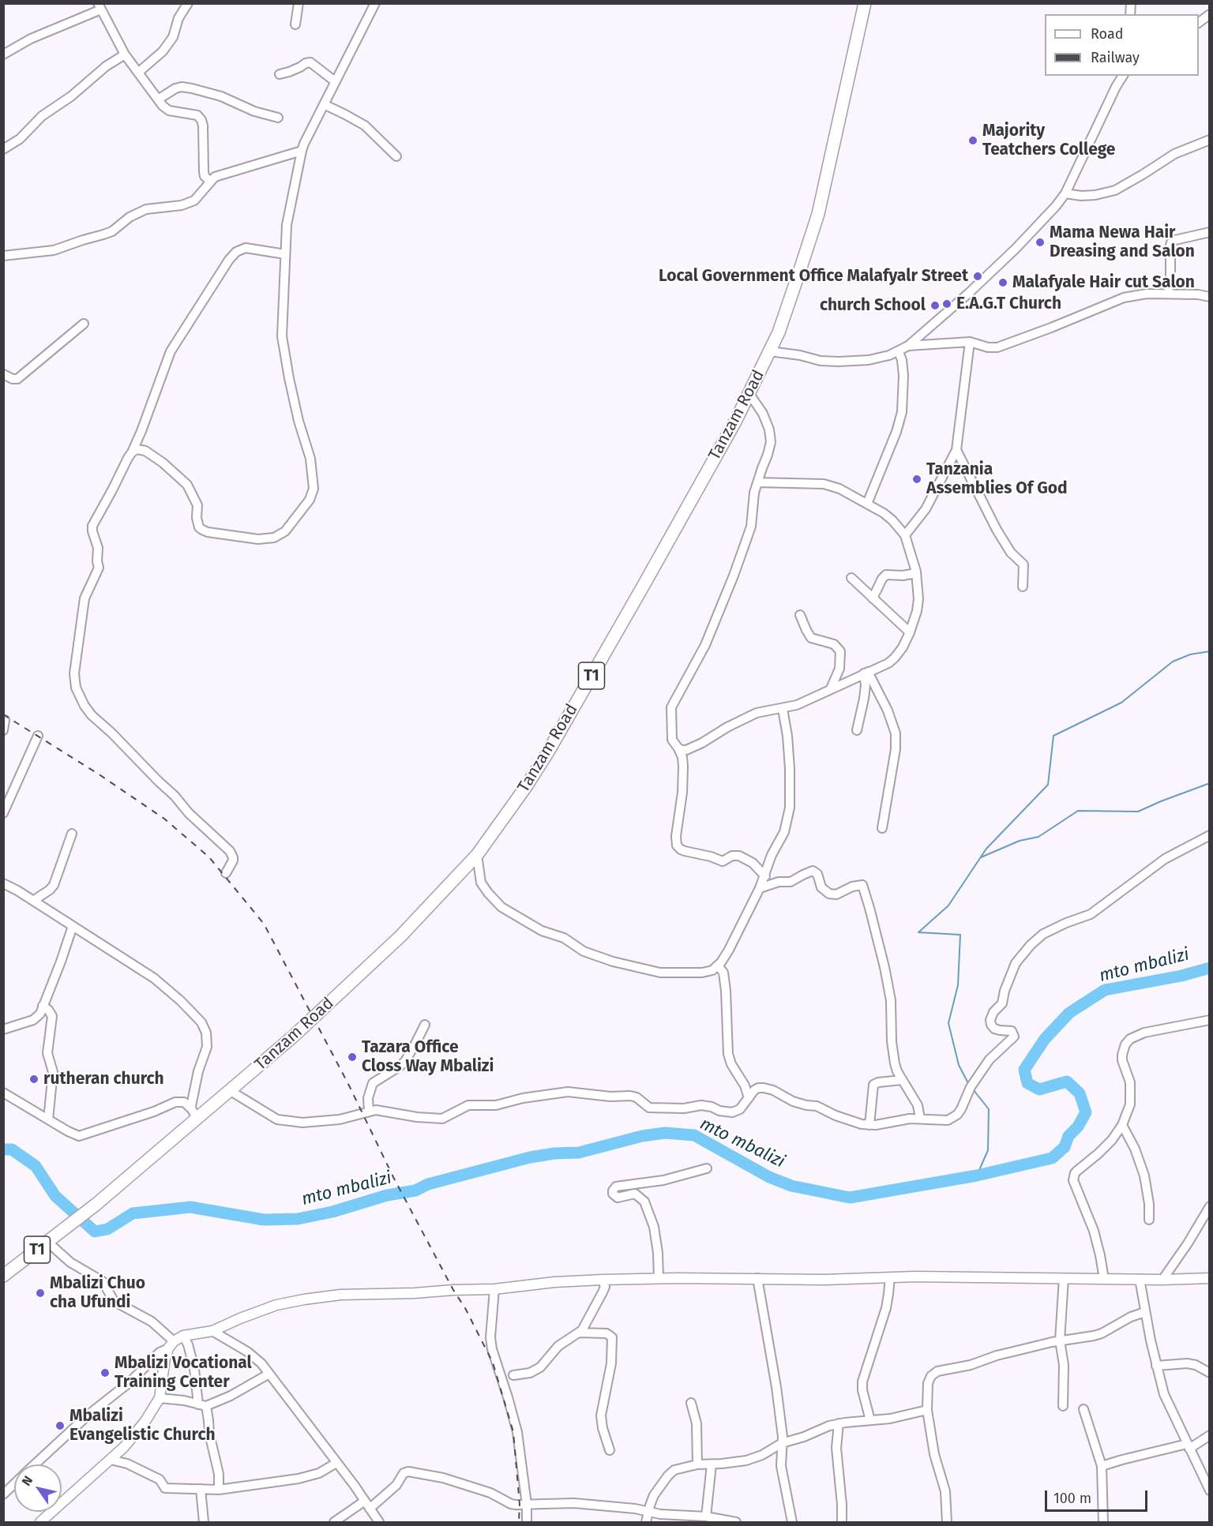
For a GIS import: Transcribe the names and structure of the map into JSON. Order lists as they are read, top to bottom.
{
  "streets": {
    "highway": ["Tanzam Road", "T1"]
  },
  "crossings": [
    ["Tanzam Road", "T1"]
  ],
  "water": ["mto mbalizi"],
  "places": [
    "Majority Teatchers College",
    "Mama Newa Hair Dreasing and Salon",
    "Local Government Office Malafyalr Street",
    "Malafyale Hair cut Salon",
    "E.A.G.T Church",
    "church School",
    "Tanzania Assemblies Of God",
    "Tazara Office Closs Way Mbalizi",
    "rutheran church",
    "Mbalizi Chuo cha Ufundi",
    "Mbalizi Vocational Training Center",
    "Mbalizi Evangelistic Church"
  ],
  "legend": ["Road", "Railway"],
  "scale_bar": "100 m",
  "north": "top left"
}
